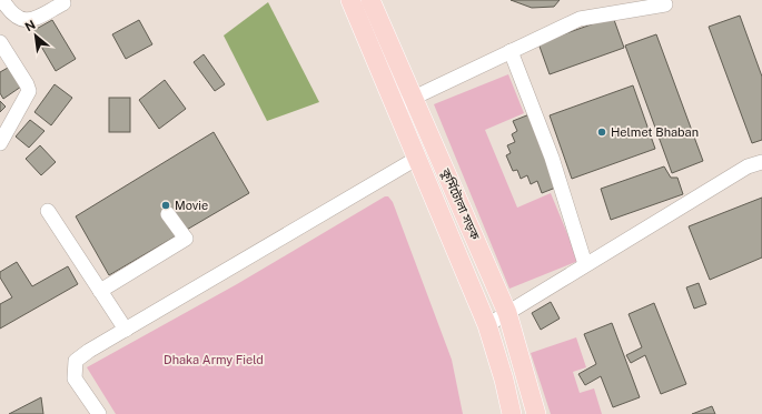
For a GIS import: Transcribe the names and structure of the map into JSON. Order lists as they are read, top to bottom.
{
  "streets": {
    "main road": ["কুর্মিটোলা সড়ক"]
  },
  "parks": ["Dhaka Army Field"],
  "places": ["Helmet Bhaban", "Movie"],
  "north": "top left"
}
